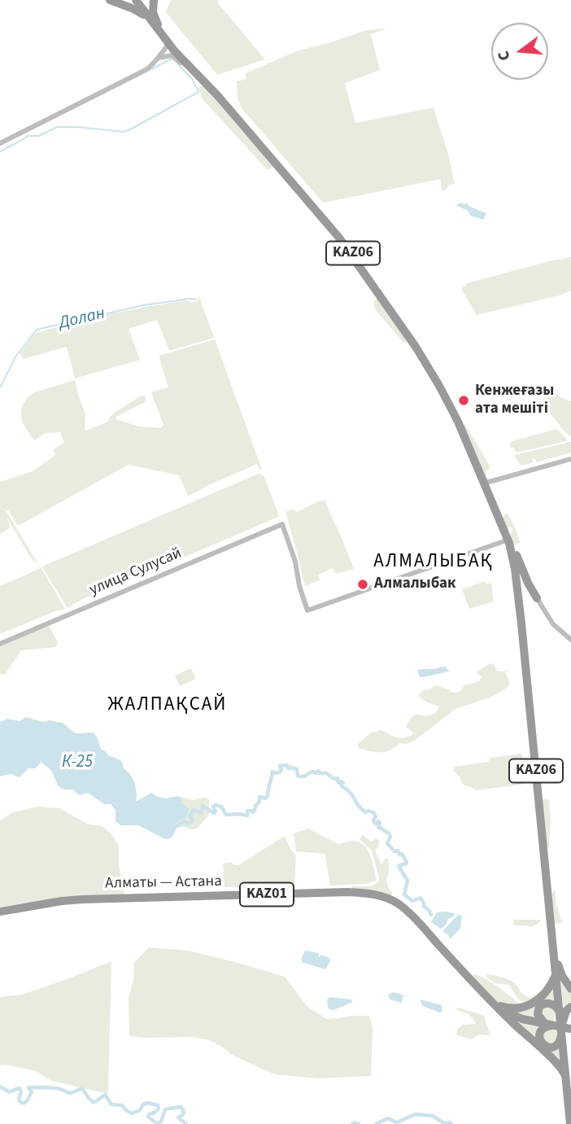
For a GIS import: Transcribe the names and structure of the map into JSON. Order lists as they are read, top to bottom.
{
  "streets": {
    "highway": ["KАZ06", "Алматы — Астана", "KАZ01"],
    "main road": ["улица Сулусай"]
  },
  "crossings": [
    ["KАZ06", "улица Сулусай"],
    ["KАZ06", "KАZ01"],
    ["Алматы — Астана", "KАZ01"]
  ],
  "districts": ["АЛМАЛЫБАҚ", "ЖАЛПАҚСАЙ"],
  "water": ["Долан", "К-25"],
  "places": ["Кенжеғазы ата мешіті", "Алмалыбак"],
  "north": "left"
}
